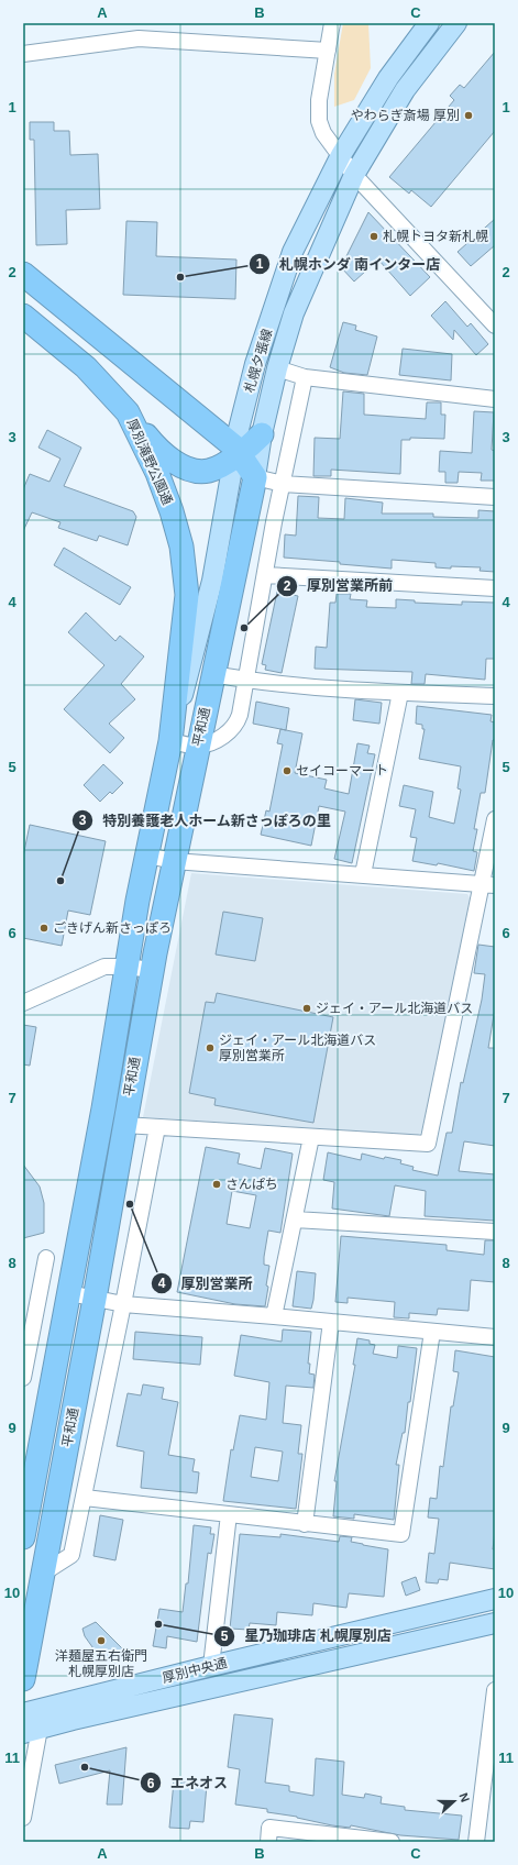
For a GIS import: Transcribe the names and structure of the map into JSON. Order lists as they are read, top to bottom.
{
  "streets": {
    "highway": ["厚別滝野公園通", "平和通"],
    "main road": ["札幌夕張線", "厚別中央通"]
  },
  "crossings": [
    ["札幌夕張線", "厚別滝野公園通"],
    ["札幌夕張線", "平和通"],
    ["厚別滝野公園通", "平和通"]
  ],
  "places": [
    "やわらぎ斎場 厚別",
    "札幌トヨタ新札幌",
    "札幌ホンダ 南インター店",
    "厚別営業所前",
    "セイコーマート",
    "特別養護老人ホーム新さっぽろの里",
    "ごきげん新さっぽろ",
    "ジェイ・アール北海道バス",
    "ジェイ・アール北海道バス 厚別営業所",
    "さんぱち",
    "厚別営業所",
    "星乃珈琲店 札幌厚別店",
    "洋麺屋五右衛門 札幌厚別店",
    "エネオス"
  ],
  "north": "right",
  "grid": {
    "columns": ["A", "B", "C"],
    "rows": [
      "1",
      "2",
      "3",
      "4",
      "5",
      "6",
      "7",
      "8",
      "9",
      "10",
      "11"
    ]
  }
}
